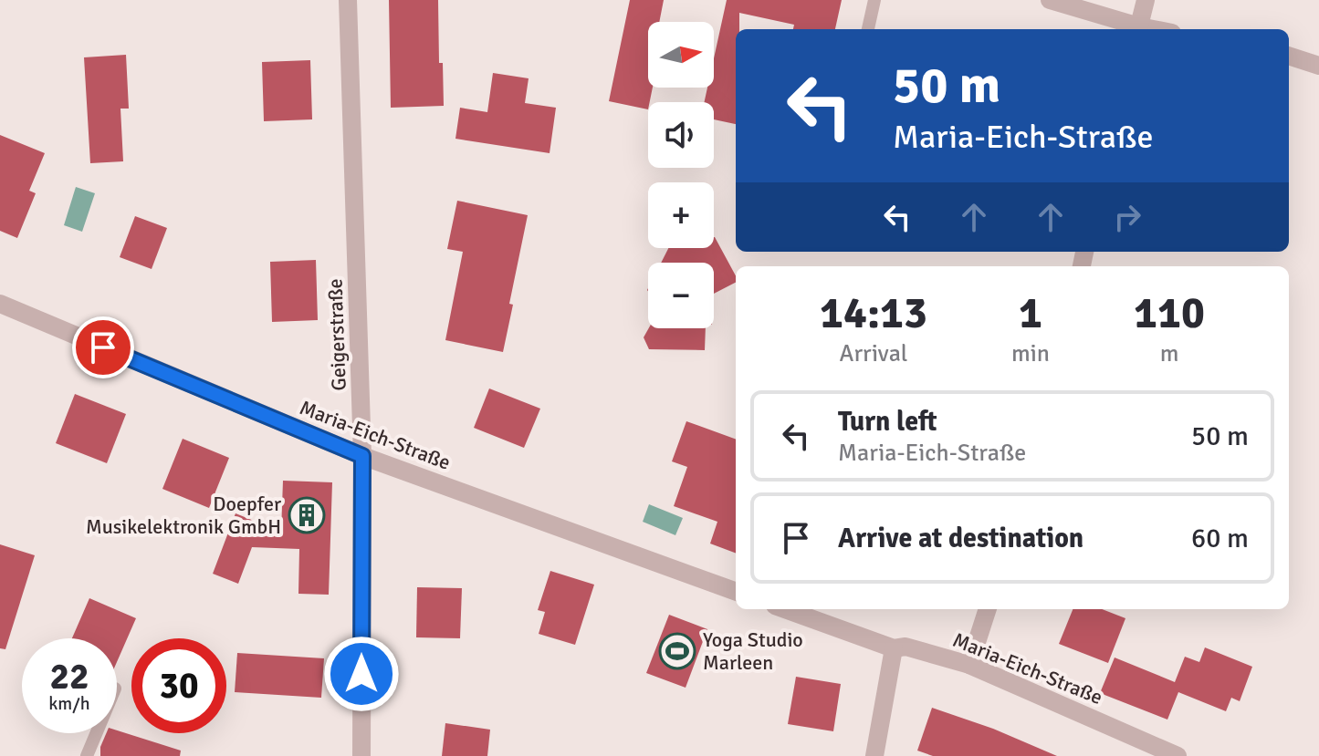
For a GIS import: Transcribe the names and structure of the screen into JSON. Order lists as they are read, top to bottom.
{
  "streets": {
    "street": ["Geigerstraße", "Maria-Eich-Straße"]
  },
  "crossings": [
    ["Geigerstraße", "Maria-Eich-Straße"]
  ],
  "places": {
    "building": ["Doepfer Musikelektronik GmbH"],
    "sports": ["Yoga Studio Marleen"]
  },
  "north": "right",
  "page": {
    "map_buttons": ["+", "−"],
    "turn": ["50 m", "Maria-Eich-Straße"],
    "eta": [
      "14:13",
      "Arrival",
      "1",
      "min",
      "110",
      "m"
    ],
    "list": [
      {
        "name": "Turn left",
        "note": "Maria-Eich-Straße",
        "value": "50 m"
      },
      {
        "name": "Arrive at destination",
        "value": "60 m"
      }
    ],
    "speed": "22 km/h",
    "limit": "30"
  }
}
